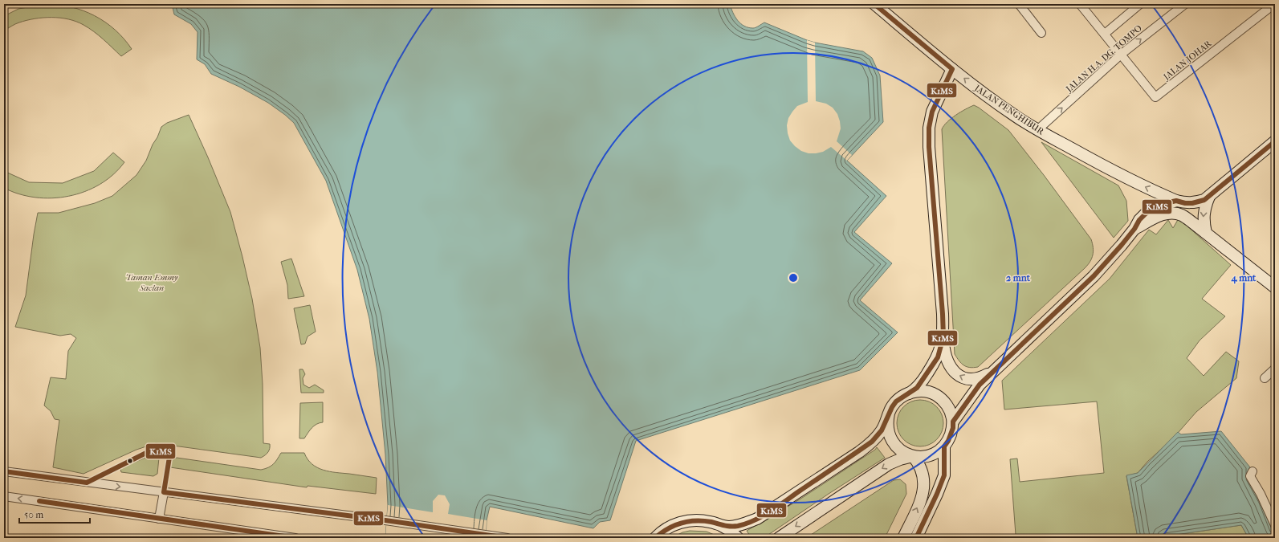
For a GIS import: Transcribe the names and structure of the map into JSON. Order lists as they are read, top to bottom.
{
  "streets": {
    "main road": ["JALAN PENGHIBUR"],
    "street": ["JALAN H.A. DG. TOMPO", "JALAN JOHAR"]
  },
  "crossings": [
    ["JALAN H.A. DG. TOMPO", "JALAN JOHAR"],
    ["JALAN H.A. DG. TOMPO", "JALAN PENGHIBUR"]
  ],
  "one_way": ["JALAN H.A. DG. TOMPO", "JALAN PENGHIBUR"],
  "parks": ["Taman Emmy Saelan"],
  "lines": ["transit line K1MS"],
  "scale_bar": "50 m",
  "rings": ["2 mnt", "4 mnt"]
}
